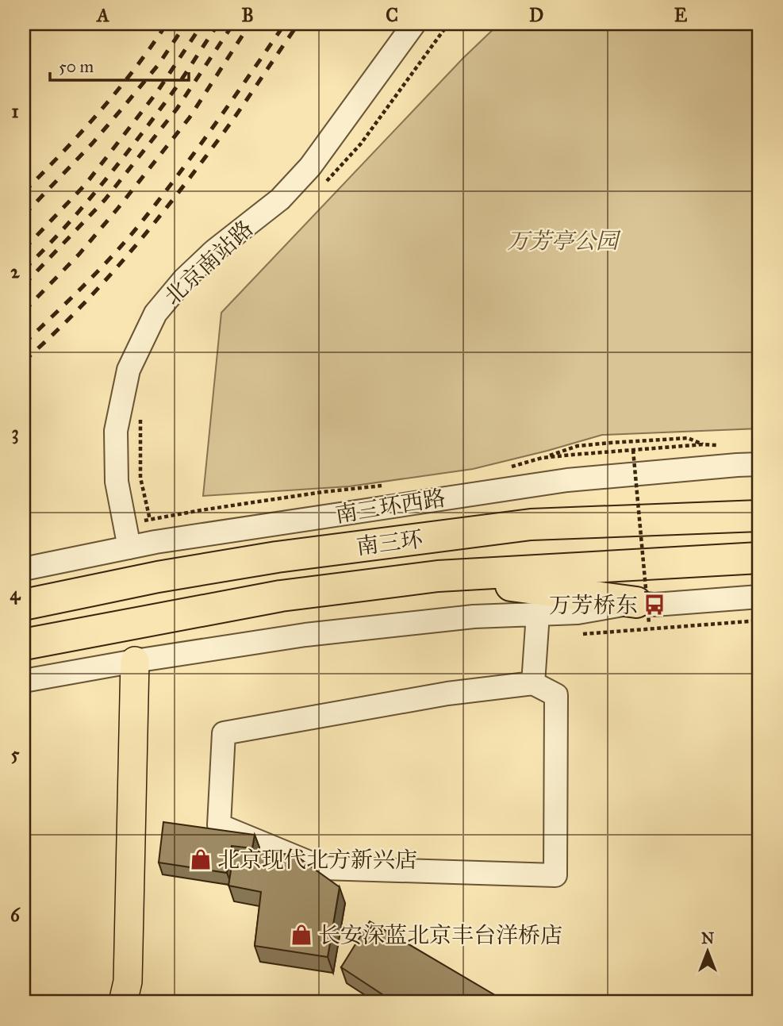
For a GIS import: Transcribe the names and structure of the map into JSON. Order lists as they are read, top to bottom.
{
  "streets": {
    "highway": ["南三环"],
    "street": ["北京南站路", "南三环西路"]
  },
  "crossings": [
    ["北京南站路", "南三环西路"]
  ],
  "parks": ["万芳亭公园"],
  "places": {
    "bus stop": ["万芳桥东"],
    "shop": ["北京现代北方新兴店", "长安深蓝北京丰台洋桥店"]
  },
  "scale_bar": "50 m",
  "north": "top",
  "grid": {
    "columns": [
      "A",
      "B",
      "C",
      "D",
      "E"
    ],
    "rows": [
      "1",
      "2",
      "3",
      "4",
      "5",
      "6"
    ]
  }
}
